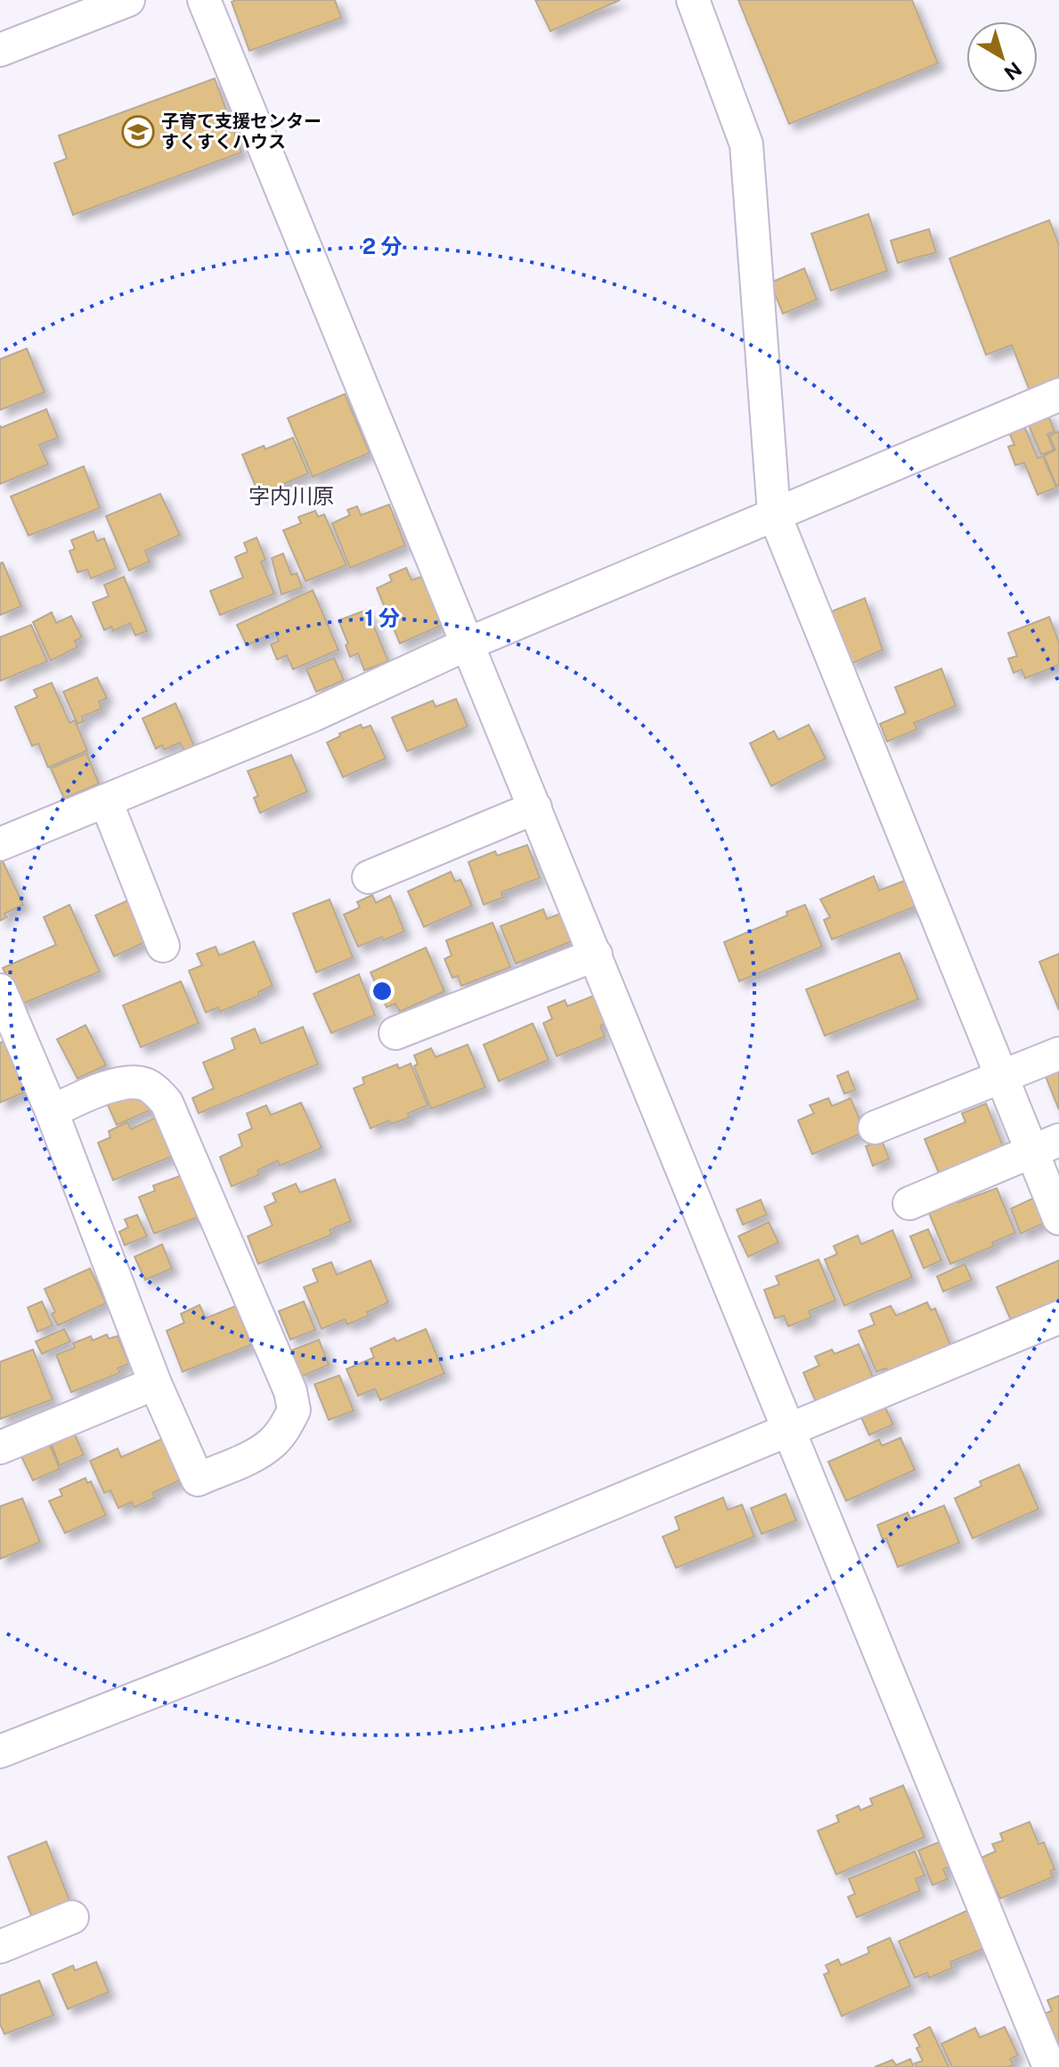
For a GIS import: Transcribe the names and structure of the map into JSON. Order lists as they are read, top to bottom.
{
  "districts": ["字内川原"],
  "places": {
    "school or university": ["子育て支援センター すくすくハウス"]
  },
  "north": "bottom right",
  "rings": ["2 分", "1 分"]
}
